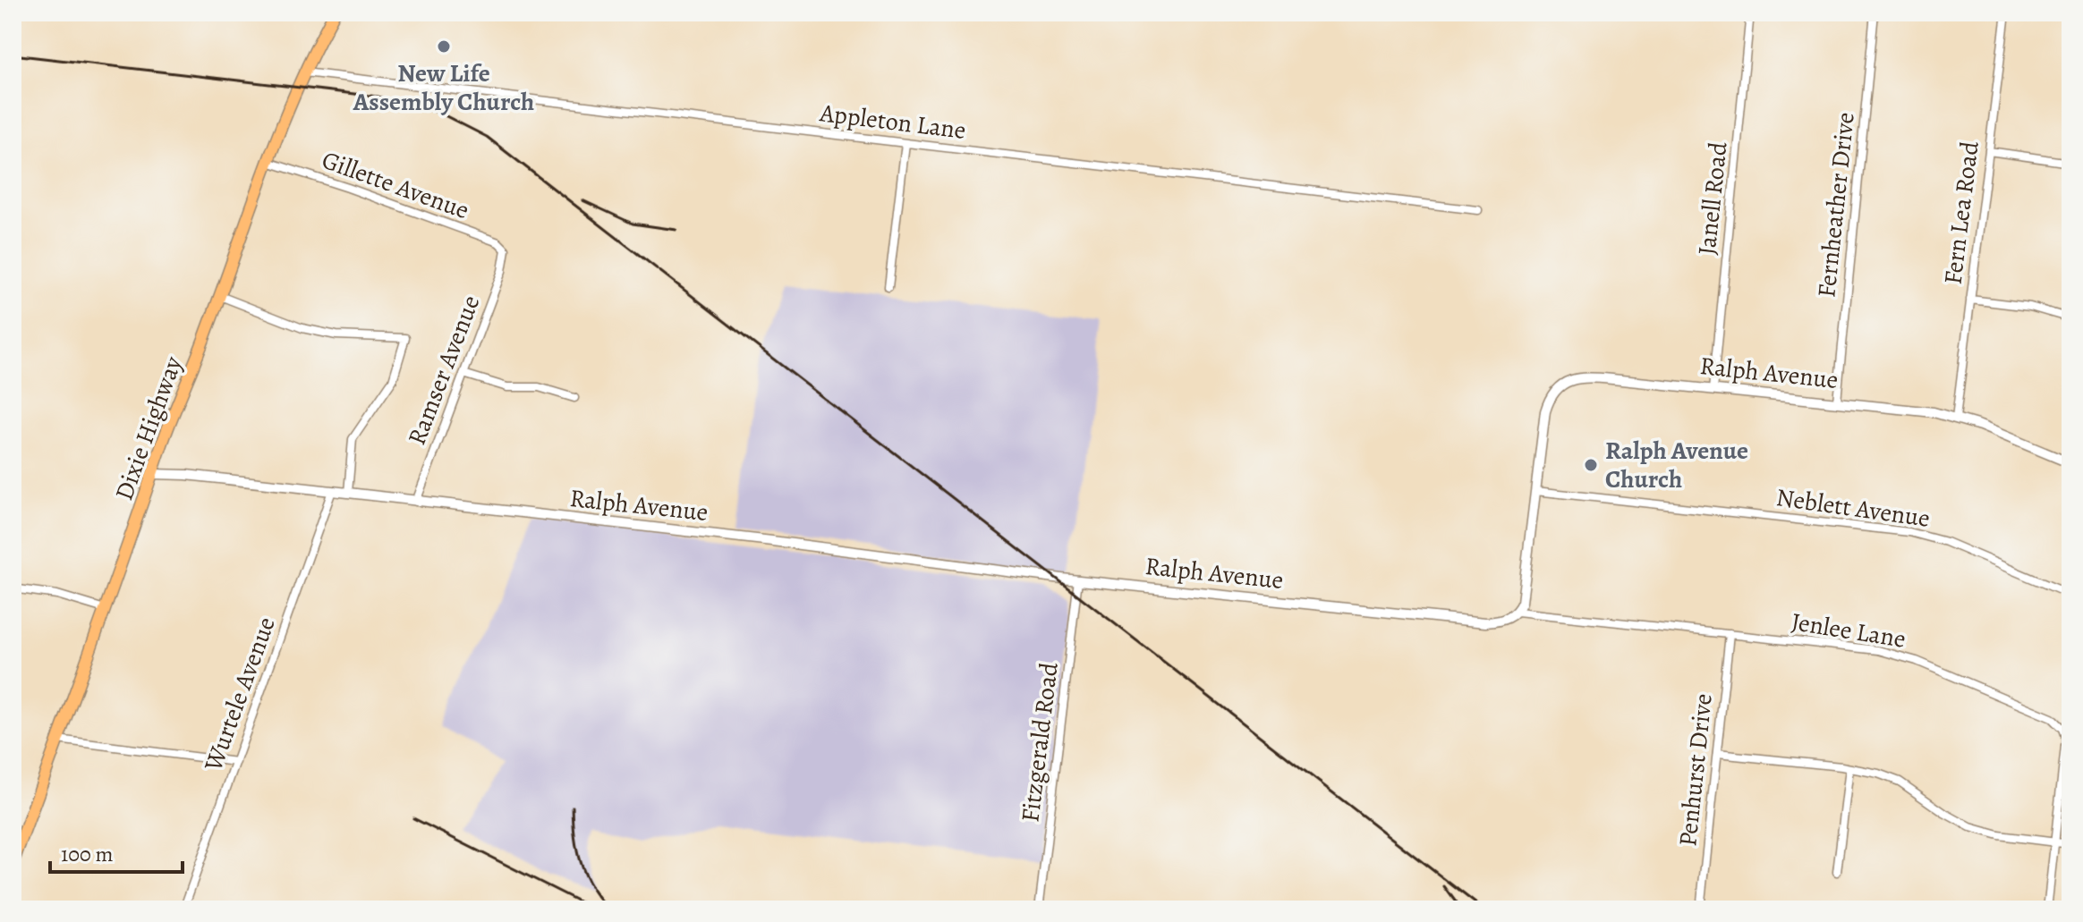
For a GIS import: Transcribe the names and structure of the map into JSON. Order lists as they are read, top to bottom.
{
  "streets": {
    "main road": ["Dixie Highway"],
    "street": [
      "Appleton Lane",
      "Gillette Avenue",
      "Janell Road",
      "Fernheather Drive",
      "Fern Lea Road",
      "Ramser Avenue",
      "Ralph Avenue",
      "Neblett Avenue",
      "Jenlee Lane",
      "Wurtele Avenue",
      "Fitzgerald Road",
      "Penhurst Drive"
    ]
  },
  "crossings": [
    ["Appleton Lane", "Dixie Highway"],
    ["Gillette Avenue", "Ramser Avenue"],
    ["Gillette Avenue", "Dixie Highway"],
    ["Janell Road", "Ralph Avenue"],
    ["Fernheather Drive", "Ralph Avenue"],
    ["Fern Lea Road", "Ralph Avenue"],
    ["Ramser Avenue", "Ralph Avenue"],
    ["Ralph Avenue", "Dixie Highway"],
    ["Ralph Avenue", "Neblett Avenue"],
    ["Ralph Avenue", "Jenlee Lane"],
    ["Ralph Avenue", "Wurtele Avenue"],
    ["Ralph Avenue", "Fitzgerald Road"],
    ["Jenlee Lane", "Penhurst Drive"]
  ],
  "places": ["New Life Assembly Church", "Ralph Avenue Church"],
  "scale_bar": "100 m"
}
